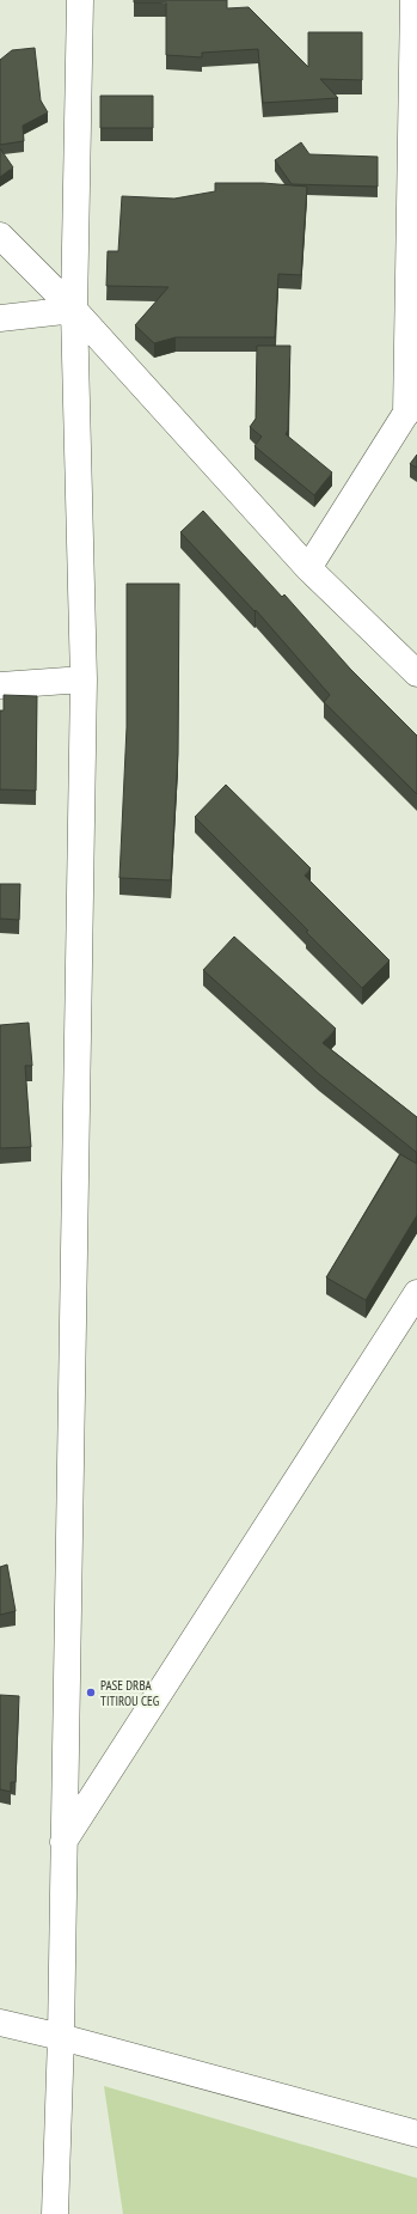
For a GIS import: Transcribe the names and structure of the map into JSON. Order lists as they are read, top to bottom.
{
  "places": ["PASE DRBA TITIROU CEG"]
}
